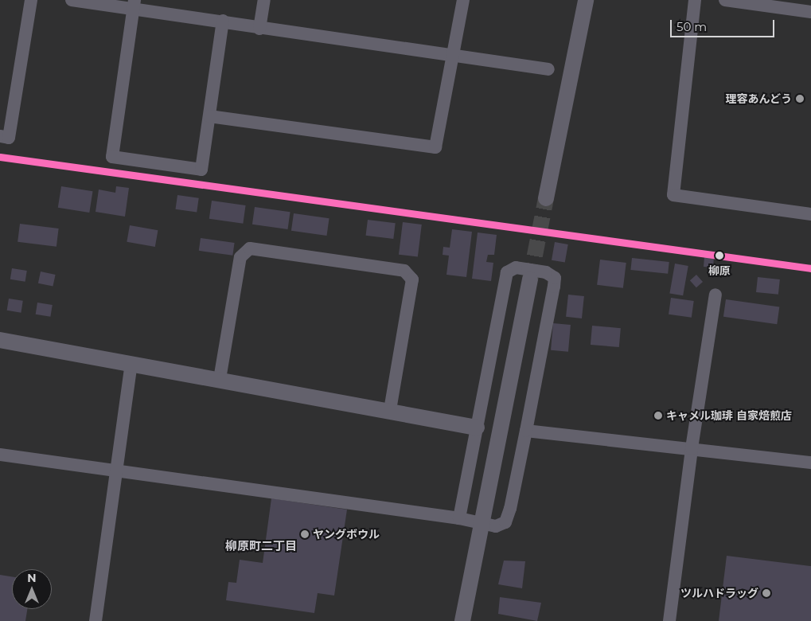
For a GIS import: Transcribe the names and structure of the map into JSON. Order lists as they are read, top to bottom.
{
  "districts": ["柳原町二丁目"],
  "places": [
    "理容あんどう",
    "柳原",
    "キャメル珈琲 自家焙煎店",
    "ヤングボウル",
    "ツルハドラッグ"
  ],
  "scale_bar": "50 m",
  "north": "top"
}
